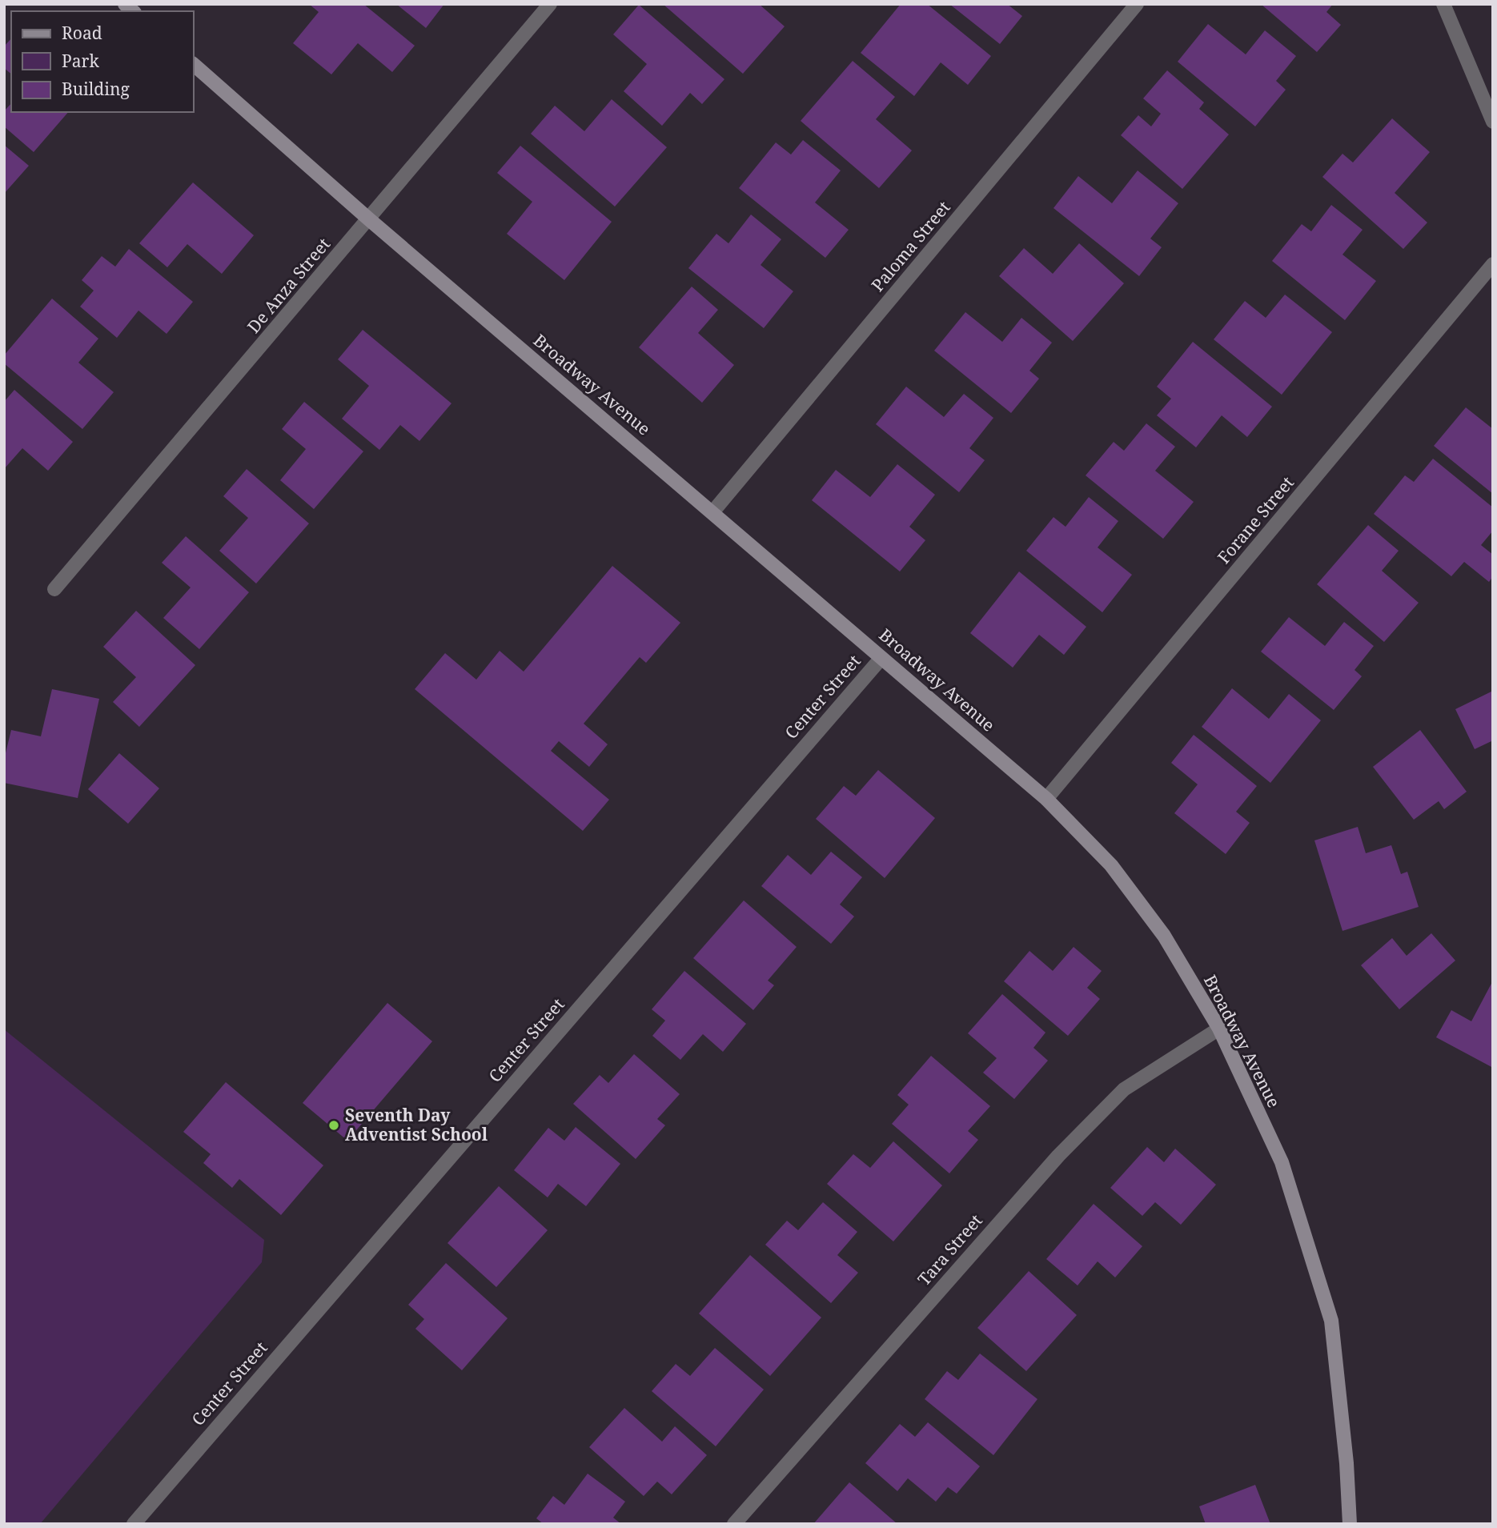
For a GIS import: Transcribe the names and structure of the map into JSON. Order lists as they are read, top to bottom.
{
  "streets": {
    "street": [
      "Paloma Street",
      "De Anza Street",
      "Broadway Avenue",
      "Forane Street",
      "Center Street",
      "Tara Street"
    ]
  },
  "crossings": [
    ["Paloma Street", "Broadway Avenue"],
    ["De Anza Street", "Broadway Avenue"],
    ["Broadway Avenue", "Forane Street"],
    ["Broadway Avenue", "Center Street"],
    ["Broadway Avenue", "Tara Street"]
  ],
  "places": ["Seventh Day Adventist School"],
  "legend": ["Road", "Park", "Building"]
}
